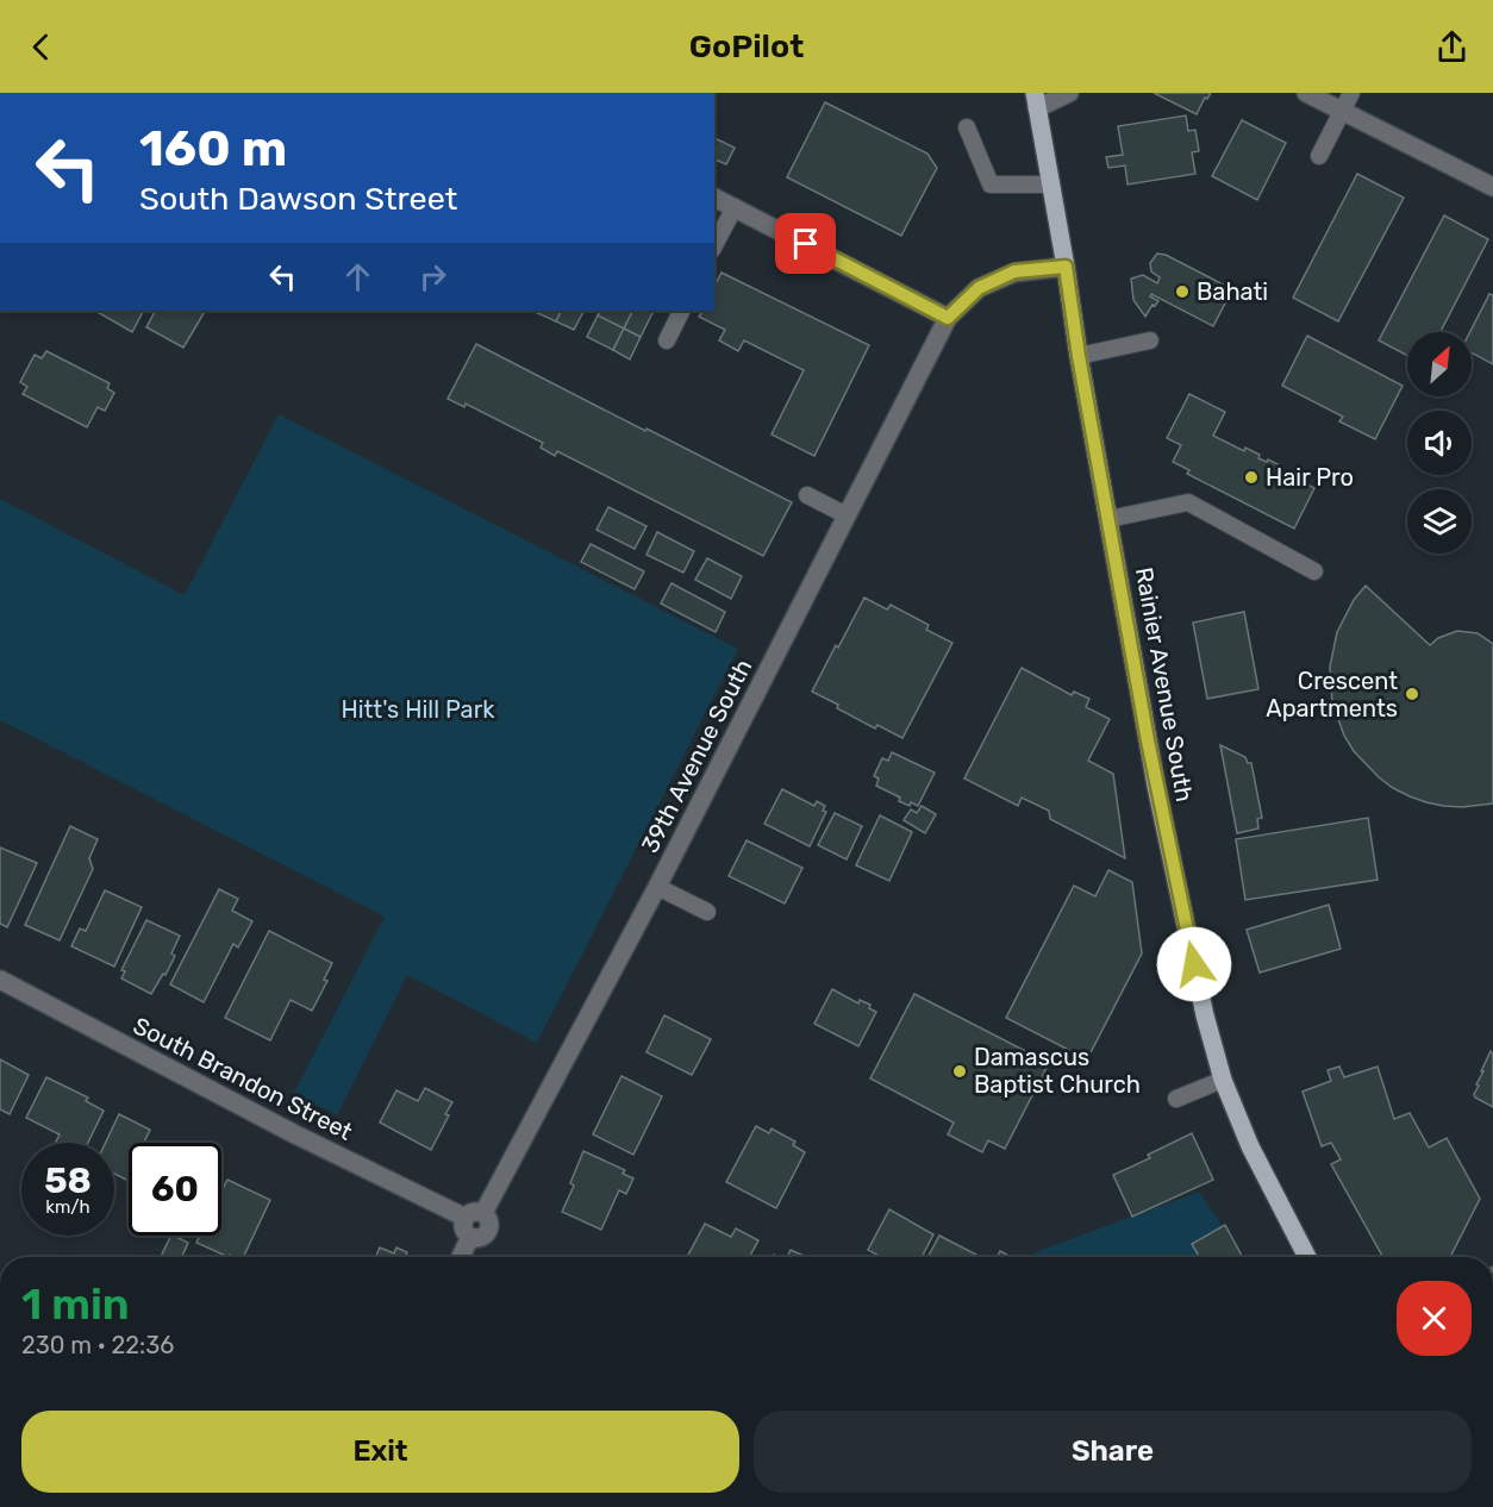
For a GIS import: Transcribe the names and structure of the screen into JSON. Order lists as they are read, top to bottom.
{
  "streets": {
    "main road": ["Rainier Avenue South"],
    "street": ["39th Avenue South", "South Brandon Street"]
  },
  "crossings": [
    ["Rainier Avenue South", "39th Avenue South"],
    ["39th Avenue South", "South Brandon Street"]
  ],
  "parks": ["Hitt's Hill Park"],
  "places": [
    "Bahati",
    "Hair Pro",
    "Crescent Apartments",
    "Damascus Baptist Church"
  ],
  "north": "top right",
  "page": {
    "header": "GoPilot",
    "turn": ["160 m", "South Dawson Street"],
    "speed": "58 km/h",
    "limit": "60",
    "heading": ["1 min", "230 m · 22:36"],
    "buttons": ["Exit", "Share"]
  }
}
